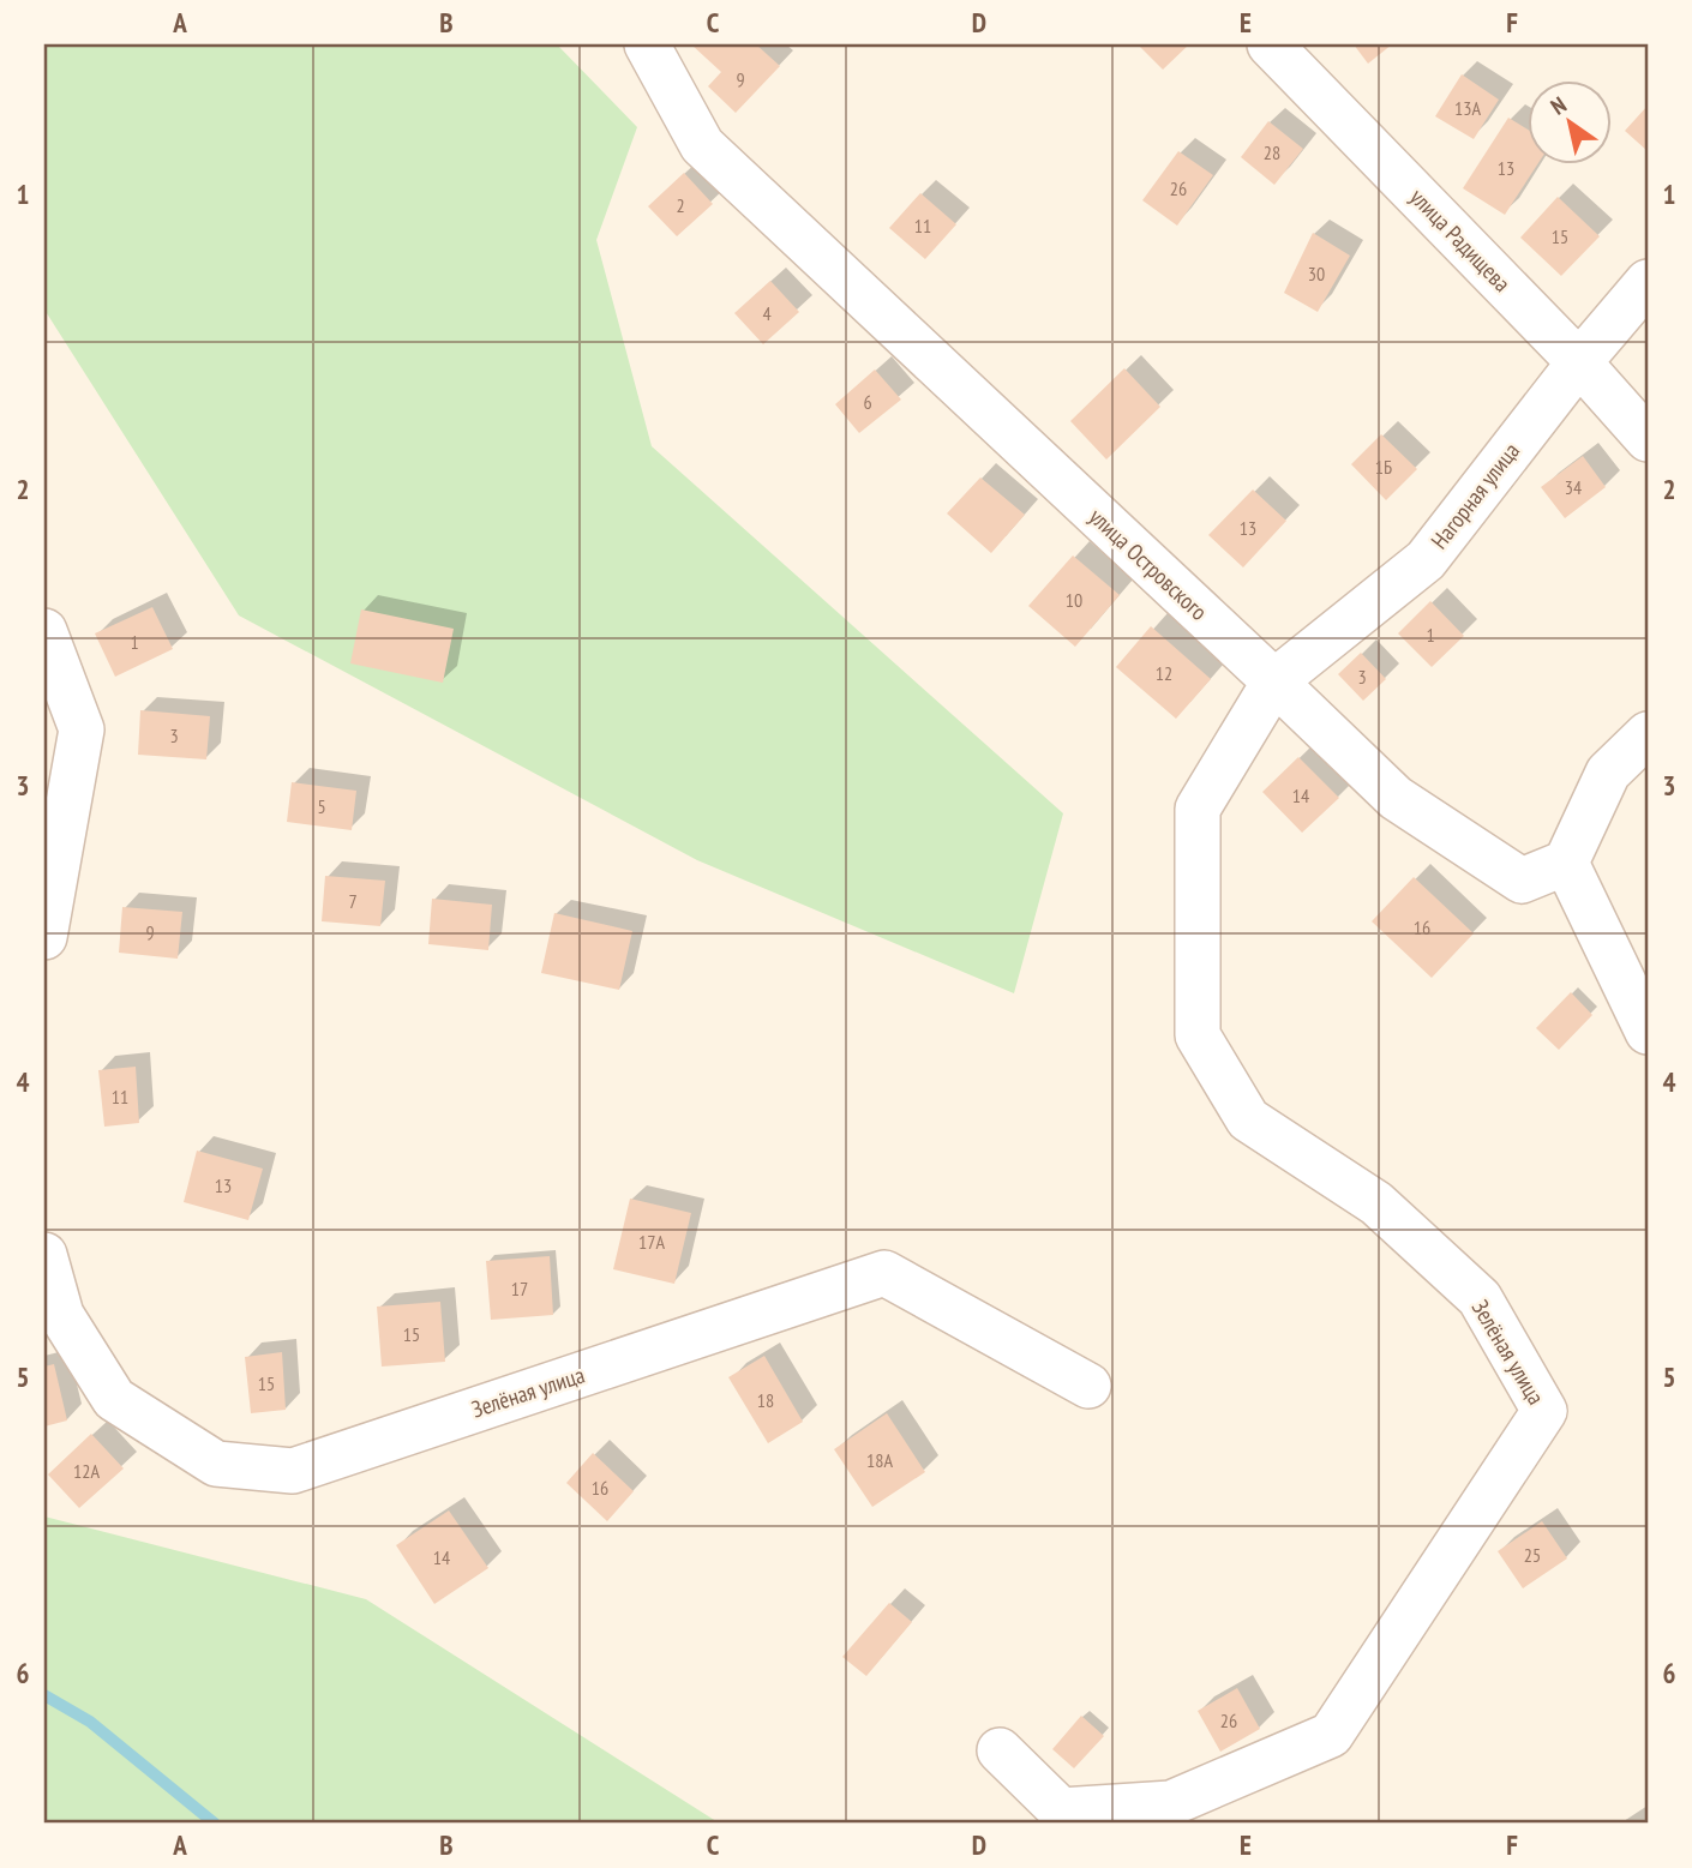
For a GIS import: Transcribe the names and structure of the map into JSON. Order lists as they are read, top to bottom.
{
  "streets": {
    "street": [
      "улица Радищева",
      "Нагорная улица",
      "улица Островского",
      "Зелёная улица"
    ]
  },
  "crossings": [
    ["улица Радищева", "Нагорная улица"],
    ["Нагорная улица", "улица Островского"],
    ["Нагорная улица", "Зелёная улица"],
    ["улица Островского", "Зелёная улица"]
  ],
  "house_numbers": [
    "9",
    "13А",
    "28",
    "13",
    "26",
    "2",
    "11",
    "15",
    "30",
    "4",
    "6",
    "1Б",
    "34",
    "13",
    "10",
    "1",
    "1",
    "12",
    "3",
    "3",
    "14",
    "5",
    "7",
    "16",
    "9",
    "11",
    "13",
    "17А",
    "17",
    "15",
    "15",
    "18",
    "18А",
    "12А",
    "16",
    "25",
    "14",
    "26"
  ],
  "north": "top left",
  "grid": {
    "columns": [
      "A",
      "B",
      "C",
      "D",
      "E",
      "F"
    ],
    "rows": [
      "1",
      "2",
      "3",
      "4",
      "5",
      "6"
    ]
  }
}
